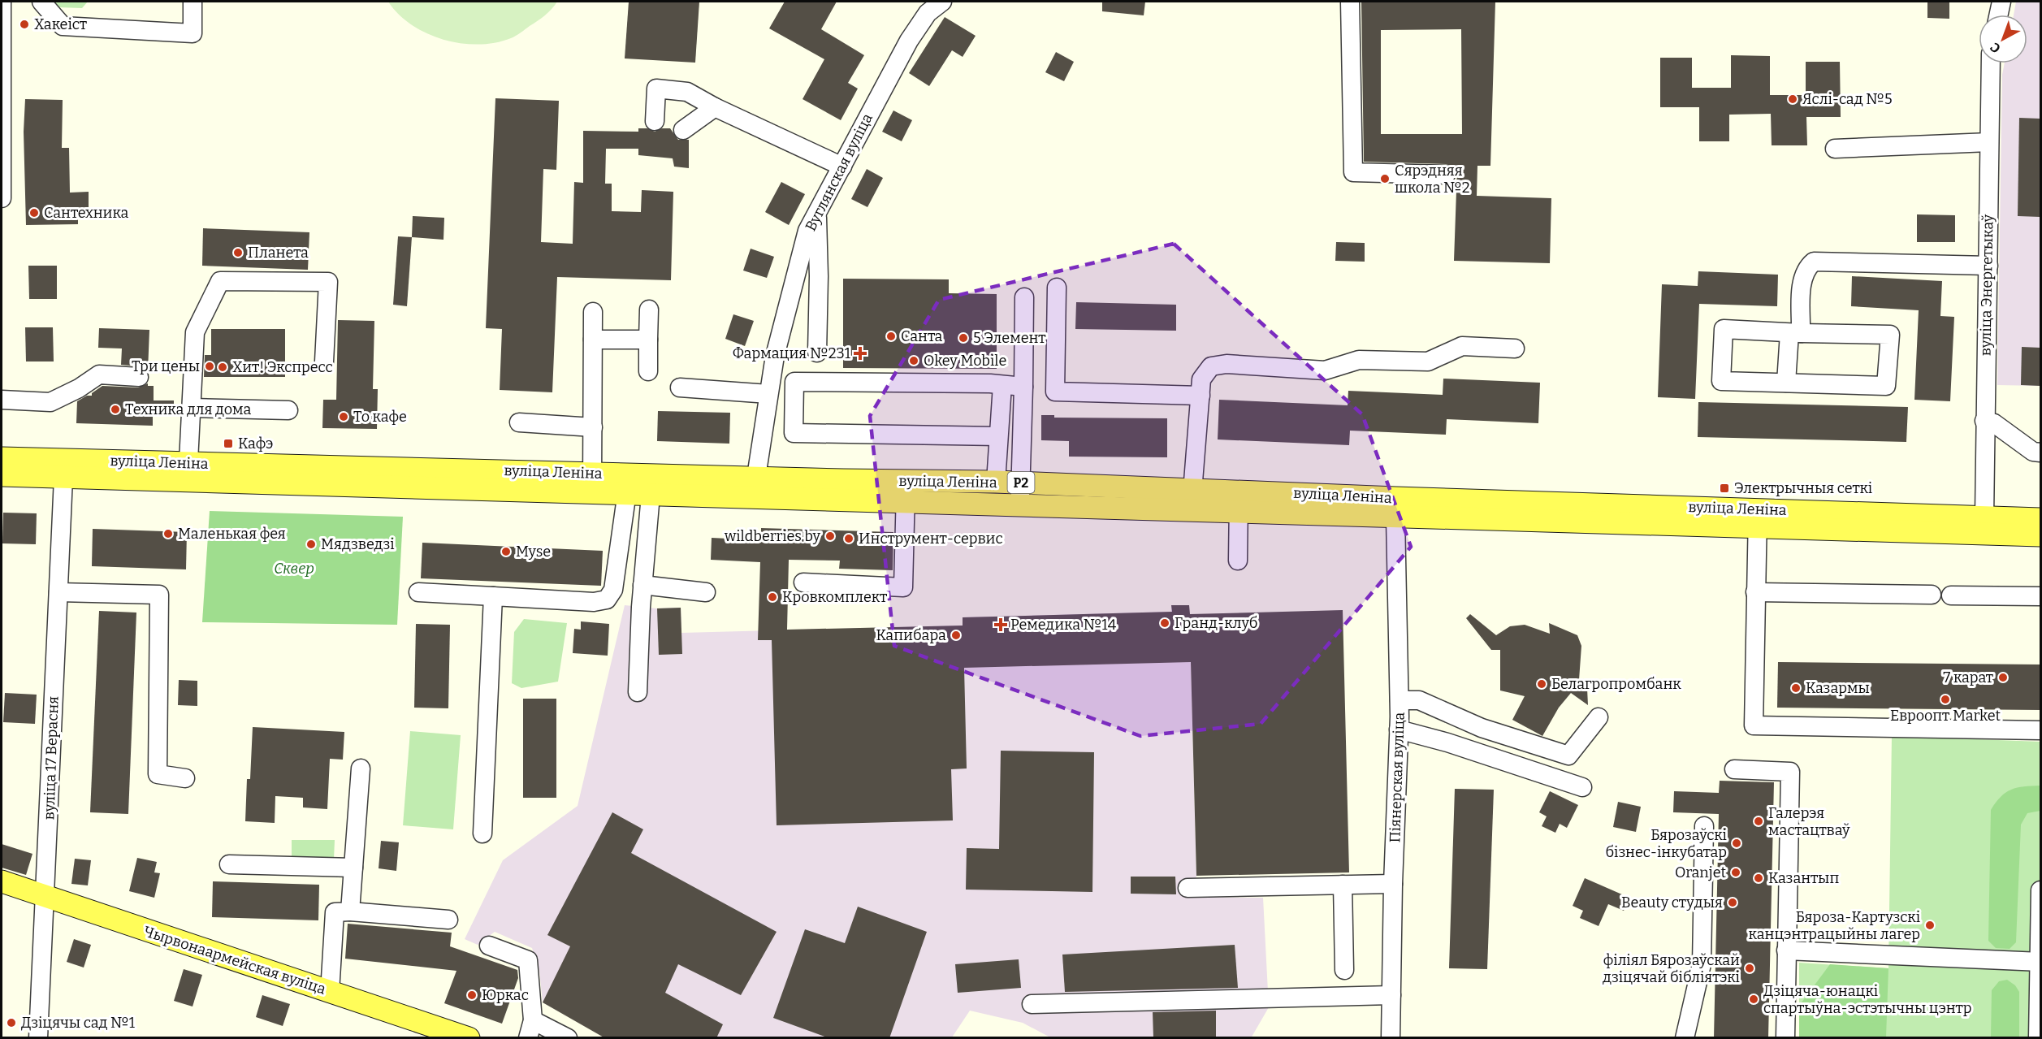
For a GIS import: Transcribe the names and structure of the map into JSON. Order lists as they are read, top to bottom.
{
  "streets": {
    "main road": ["вуліца Леніна", "Р2", "Чырвонаармейская вуліца"],
    "street": [
      "Вуглянская вуліца",
      "вуліца Энергетыкаў",
      "вуліца 17 Верасня",
      "Піянерская вуліца"
    ]
  },
  "crossings": [
    ["Вуглянская вуліца", "вуліца Леніна"],
    ["вуліца Энергетыкаў", "вуліца Леніна"],
    ["вуліца Леніна", "вуліца 17 Верасня"],
    ["вуліца Леніна", "Піянерская вуліца"],
    ["вуліца 17 Верасня", "Чырвонаармейская вуліца"]
  ],
  "parks": ["Сквер"],
  "places": {
    "other": [
      "Хакеіст",
      "Яслі-сад №5",
      "Сярэдняя школа №2",
      "Сантехника",
      "Планета",
      "Санта",
      "5 Элемент",
      "Okey Mobile",
      "Три цены",
      "Хит! Экспресс",
      "Техника для дома",
      "То кафе",
      "Маленькая фея",
      "wildberries.by",
      "Инструмент-сервис",
      "Мядзведзі",
      "Myse",
      "Кровкомплект",
      "Гранд-клуб",
      "Капибара",
      "7 карат",
      "Белагропромбанк",
      "Казармы",
      "Евроопт Market",
      "Галерэя мастацтваў",
      "Бярозаўскі бізнес-інкубатар",
      "Oranjet",
      "Казантып",
      "Beauty студыя",
      "Бяроза-Картузскі канцэнтрацыйны лагер",
      "філіял Бярозаўскай дзіцячай бібліятэкі",
      "Юркас",
      "Дзіцяча-юнацкі спартыўна-эстэтычны цэнтр",
      "Дзіцячы сад №1"
    ],
    "health": ["Фармация №231", "Ремедика №14"],
    "transit": ["Кафэ", "Электрычныя сеткі"]
  },
  "north": "bottom left"
}
